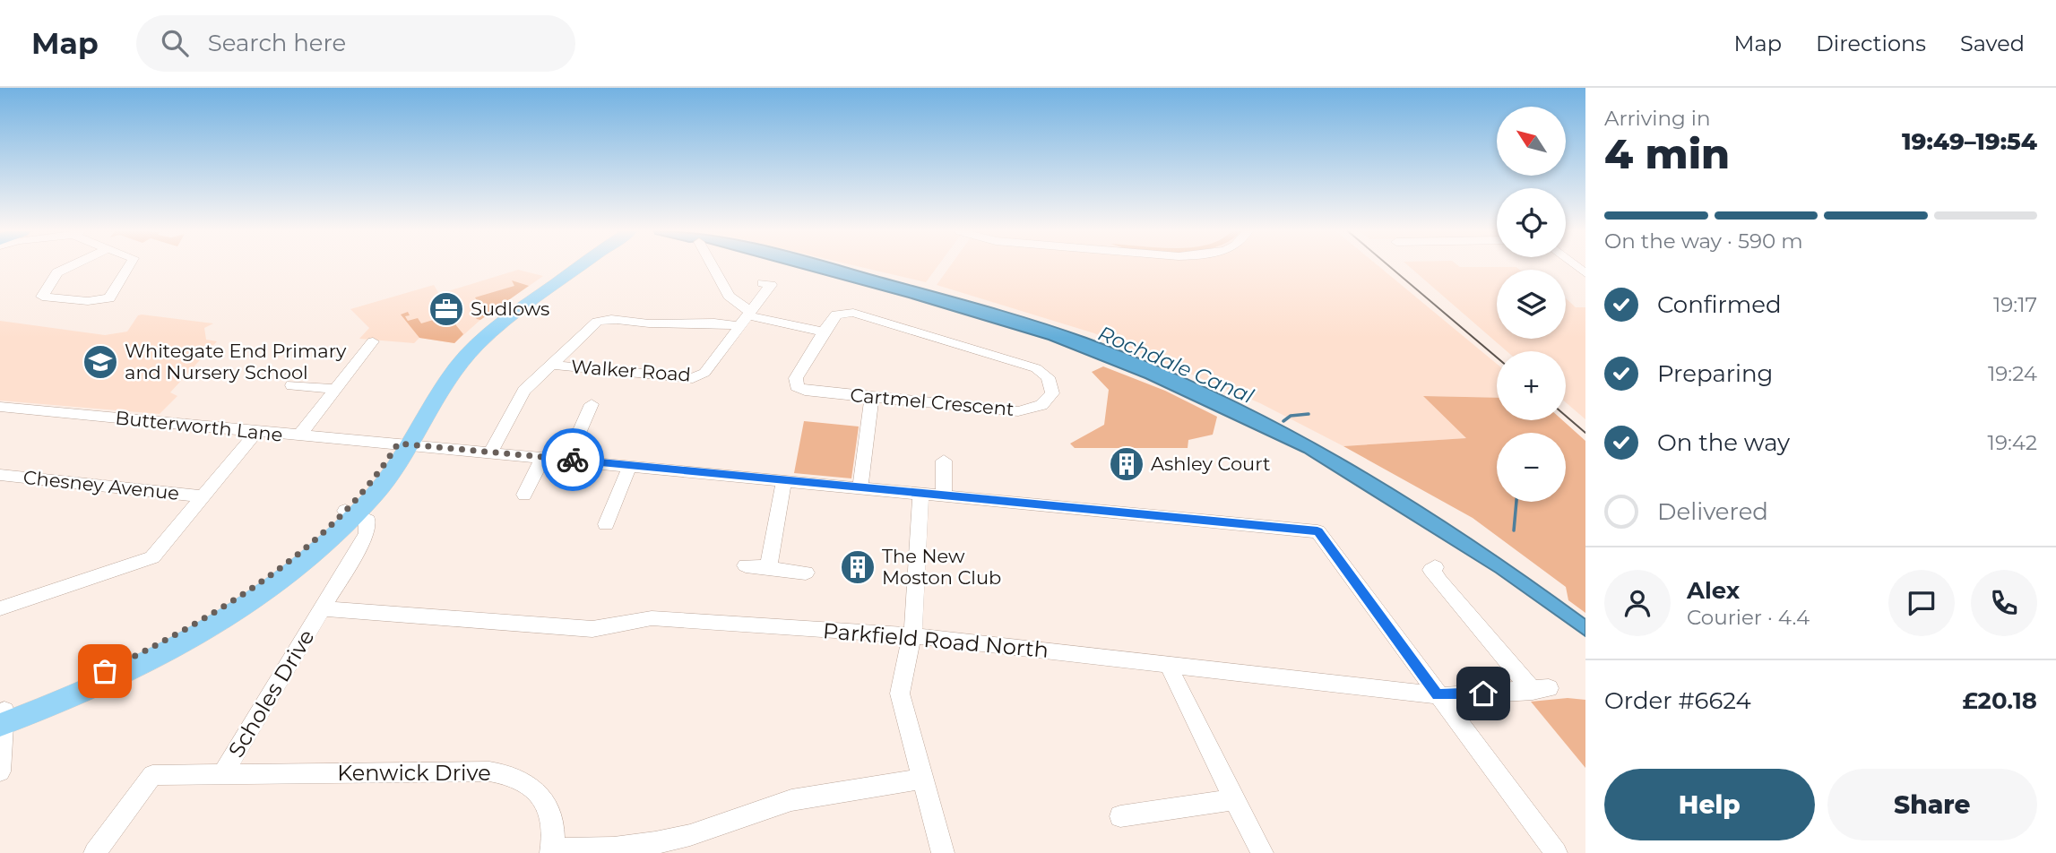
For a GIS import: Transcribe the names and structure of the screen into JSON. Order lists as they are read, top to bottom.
{
  "streets": {
    "street": [
      "Walker Road",
      "Cartmel Crescent",
      "Butterworth Lane",
      "Chesney Avenue",
      "Parkfield Road North",
      "Scholes Drive",
      "Kenwick Drive"
    ]
  },
  "crossings": [
    ["Butterworth Lane", "Parkfield Road North"],
    ["Parkfield Road North", "Scholes Drive"],
    ["Scholes Drive", "Kenwick Drive"]
  ],
  "water": ["Rochdale Canal"],
  "places": {
    "office": ["Sudlows"],
    "school or university": ["Whitegate End Primary and Nursery School"],
    "building": ["Ashley Court", "The New Moston Club"]
  },
  "north": "top left",
  "page": {
    "header": "Map",
    "search": "Search here",
    "nav": ["Map", "Directions", "Saved"],
    "heading": ["4 min", "Arriving in", "19:49–19:54"],
    "panel": [
      "Alex",
      "Courier · 4.4",
      "Order #6624",
      "£20.18"
    ],
    "map_buttons": ["+", "−"],
    "bar": "On the way · 590 m",
    "list": [
      ["Confirmed", "19:17"],
      ["Preparing", "19:24"],
      ["On the way", "19:42"],
      "Delivered"
    ],
    "buttons": ["Help", "Share"]
  }
}
